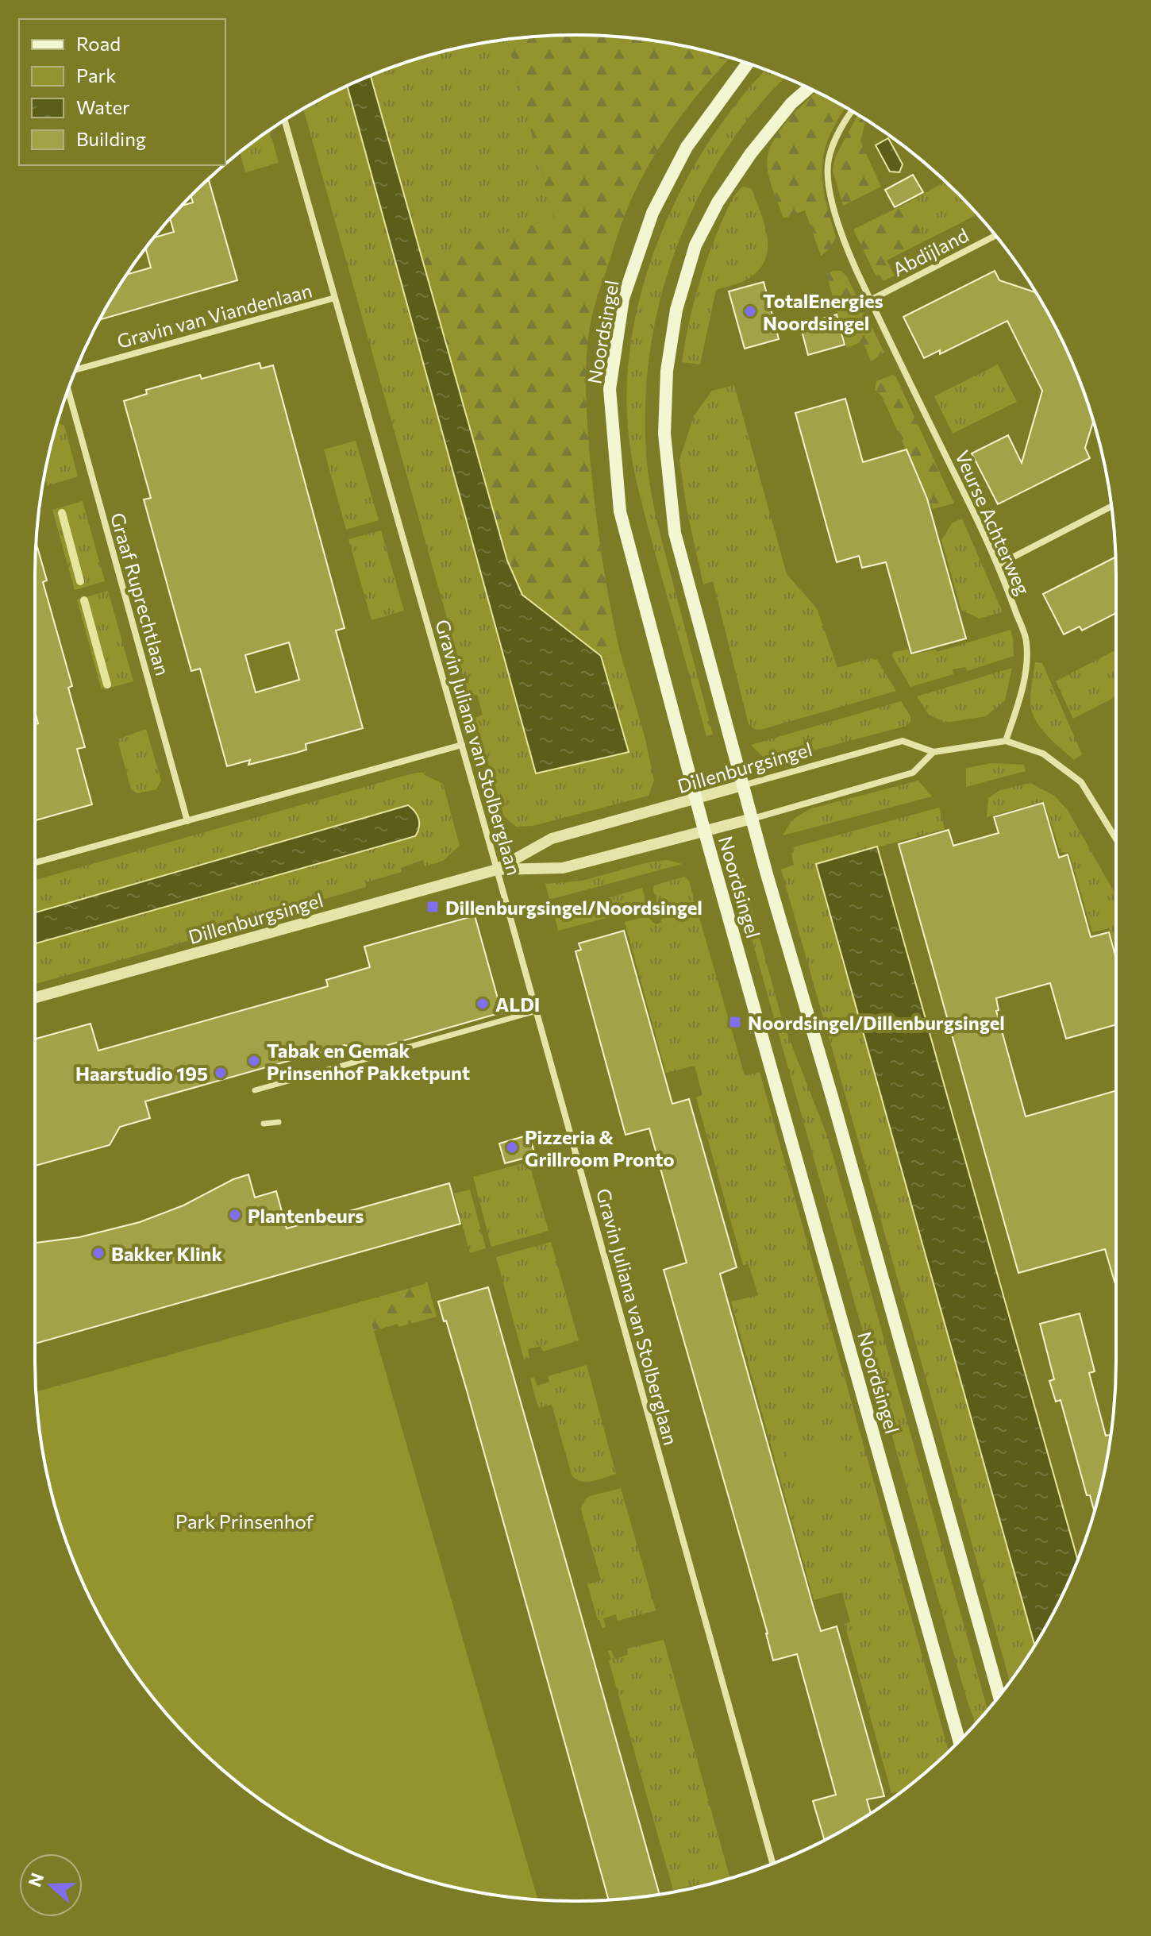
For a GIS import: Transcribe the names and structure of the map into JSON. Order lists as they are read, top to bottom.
{
  "streets": {
    "main road": ["Noordsingel"],
    "street": [
      "Abdijland",
      "Gravin van Viandenlaan",
      "Veurse Achterweg",
      "Graaf Ruprechtlaan",
      "Gravin Juliana van Stolberglaan",
      "Dillenburgsingel"
    ]
  },
  "crossings": [
    ["Abdijland", "Veurse Achterweg"],
    ["Gravin van Viandenlaan", "Gravin Juliana van Stolberglaan"],
    ["Noordsingel", "Dillenburgsingel"],
    ["Veurse Achterweg", "Dillenburgsingel"],
    ["Gravin Juliana van Stolberglaan", "Dillenburgsingel"]
  ],
  "parks": ["Park Prinsenhof"],
  "places": {
    "other": [
      "TotalEnergies Noordsingel",
      "ALDI",
      "Tabak en Gemak Prinsenhof Pakketpunt",
      "Haarstudio 195",
      "Pizzeria & Grillroom Pronto",
      "Plantenbeurs",
      "Bakker Klink"
    ],
    "transit": ["Dillenburgsingel/Noordsingel", "Noordsingel/Dillenburgsingel"]
  },
  "legend": [
    "Road",
    "Park",
    "Water",
    "Building"
  ],
  "north": "left"
}
